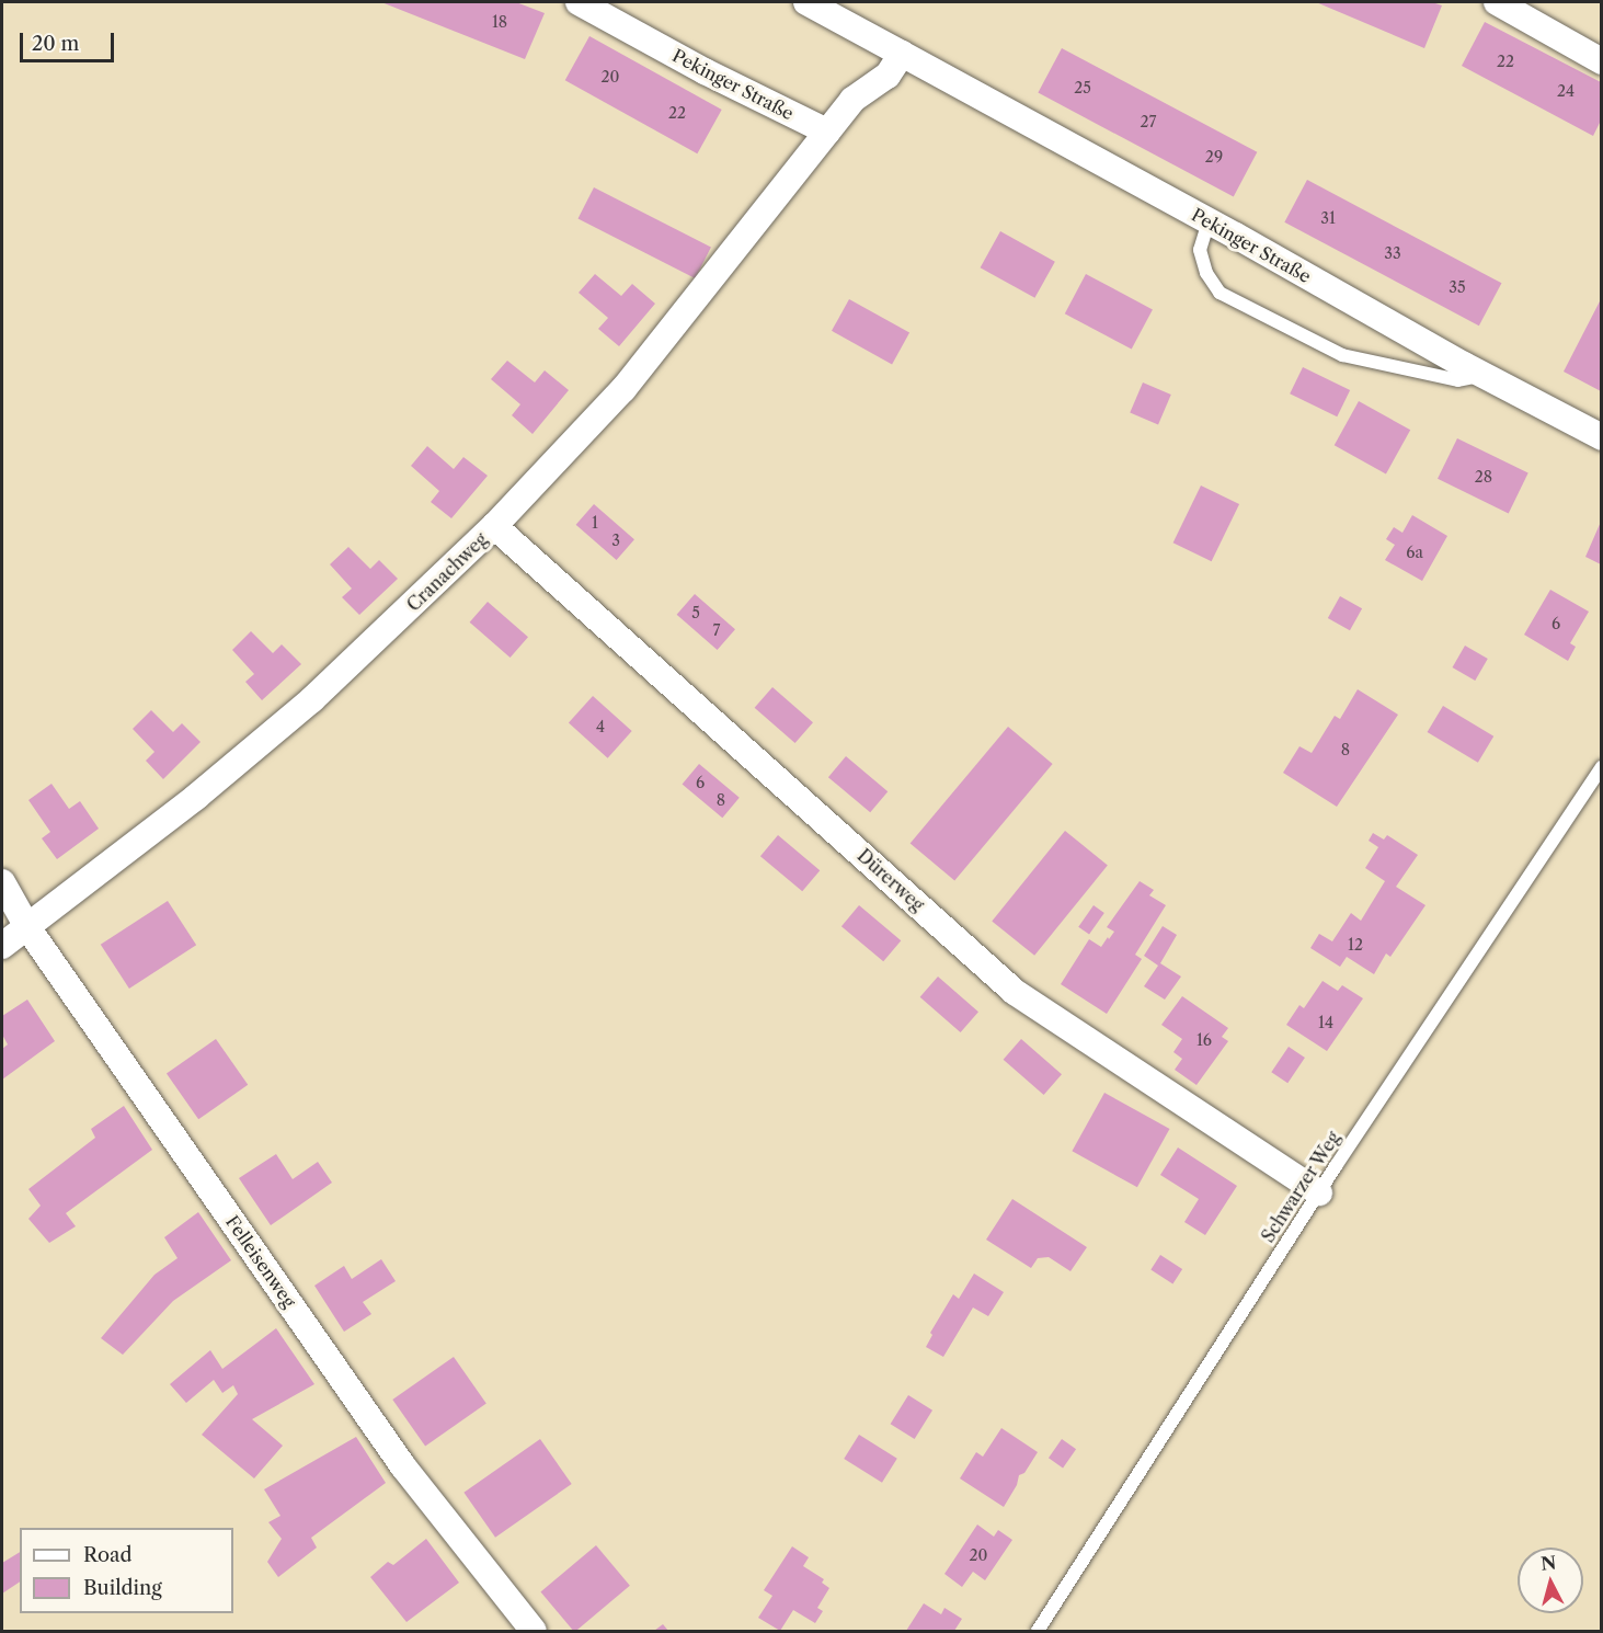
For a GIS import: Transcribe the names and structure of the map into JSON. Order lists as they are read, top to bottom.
{
  "streets": {
    "street": [
      "Pekinger Straße",
      "Cranachweg",
      "Dürerweg",
      "Felleisenweg"
    ],
    "lane": ["Schwarzer Weg"]
  },
  "crossings": [
    ["Pekinger Straße", "Cranachweg"],
    ["Cranachweg", "Dürerweg"],
    ["Cranachweg", "Felleisenweg"],
    ["Dürerweg", "Schwarzer Weg"]
  ],
  "house_numbers": [
    "18",
    "22",
    "20",
    "25",
    "24",
    "22",
    "27",
    "29",
    "31",
    "33",
    "35",
    "28",
    "1",
    "3",
    "6a",
    "5",
    "6",
    "7",
    "4",
    "8",
    "6",
    "8",
    "12",
    "14",
    "16",
    "20"
  ],
  "legend": ["Road", "Building"],
  "scale_bar": "20 m",
  "north": "top"
}
